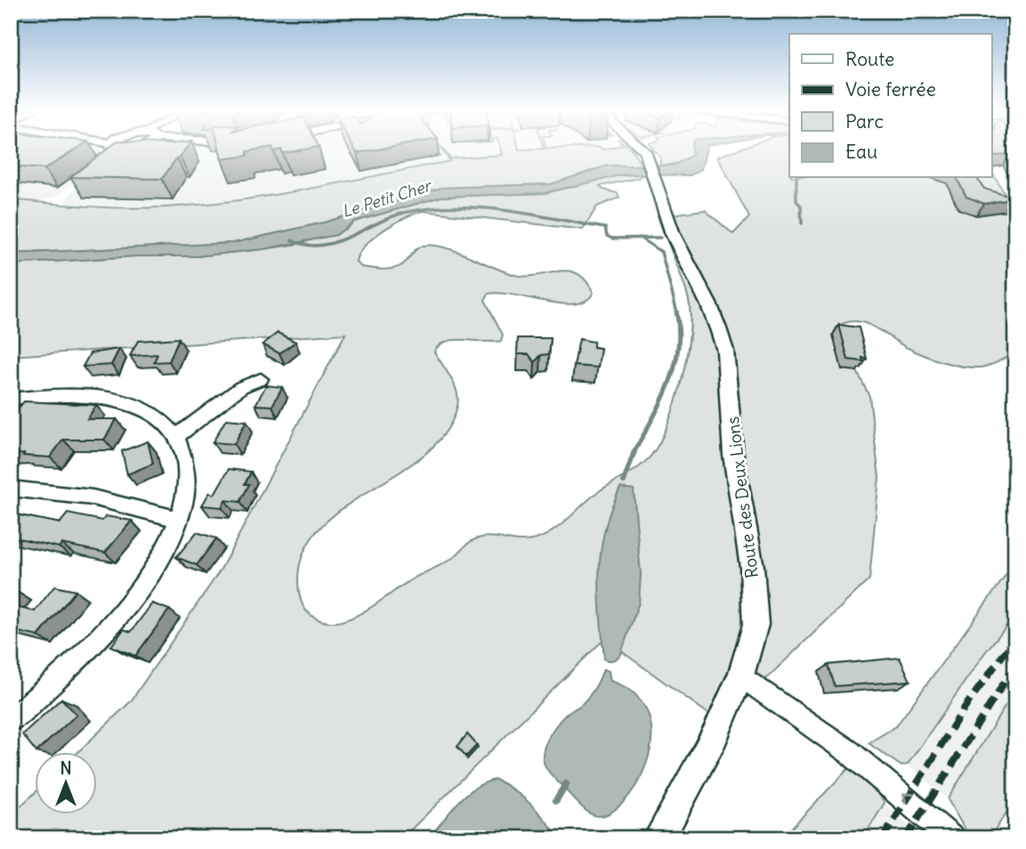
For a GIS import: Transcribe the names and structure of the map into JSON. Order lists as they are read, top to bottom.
{
  "streets": {
    "street": ["Route des Deux Lions"]
  },
  "water": ["Le Petit Cher"],
  "legend": [
    "Route",
    "Voie ferrée",
    "Parc",
    "Eau"
  ],
  "north": "top"
}
